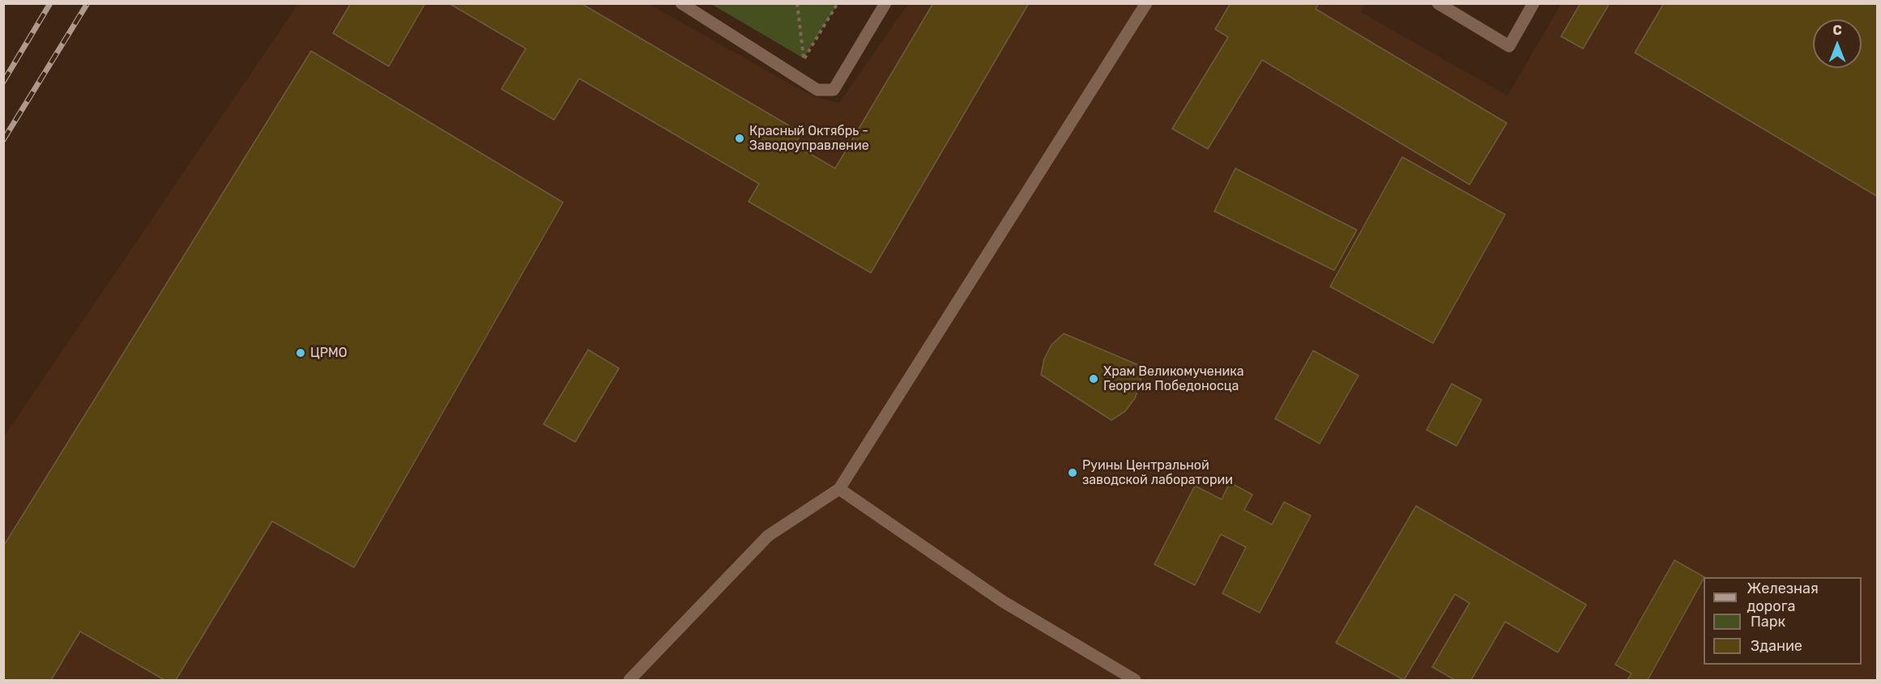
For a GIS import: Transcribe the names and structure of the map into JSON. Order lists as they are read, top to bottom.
{
  "places": [
    "Красный Октябрь - Заводоуправление",
    "ЦРМО",
    "Храм Великомученика Георгия Победоносца",
    "Руины Центральной заводской лаборатории"
  ],
  "legend": ["Железная дорога", "Парк", "Здание"],
  "north": "top"
}
